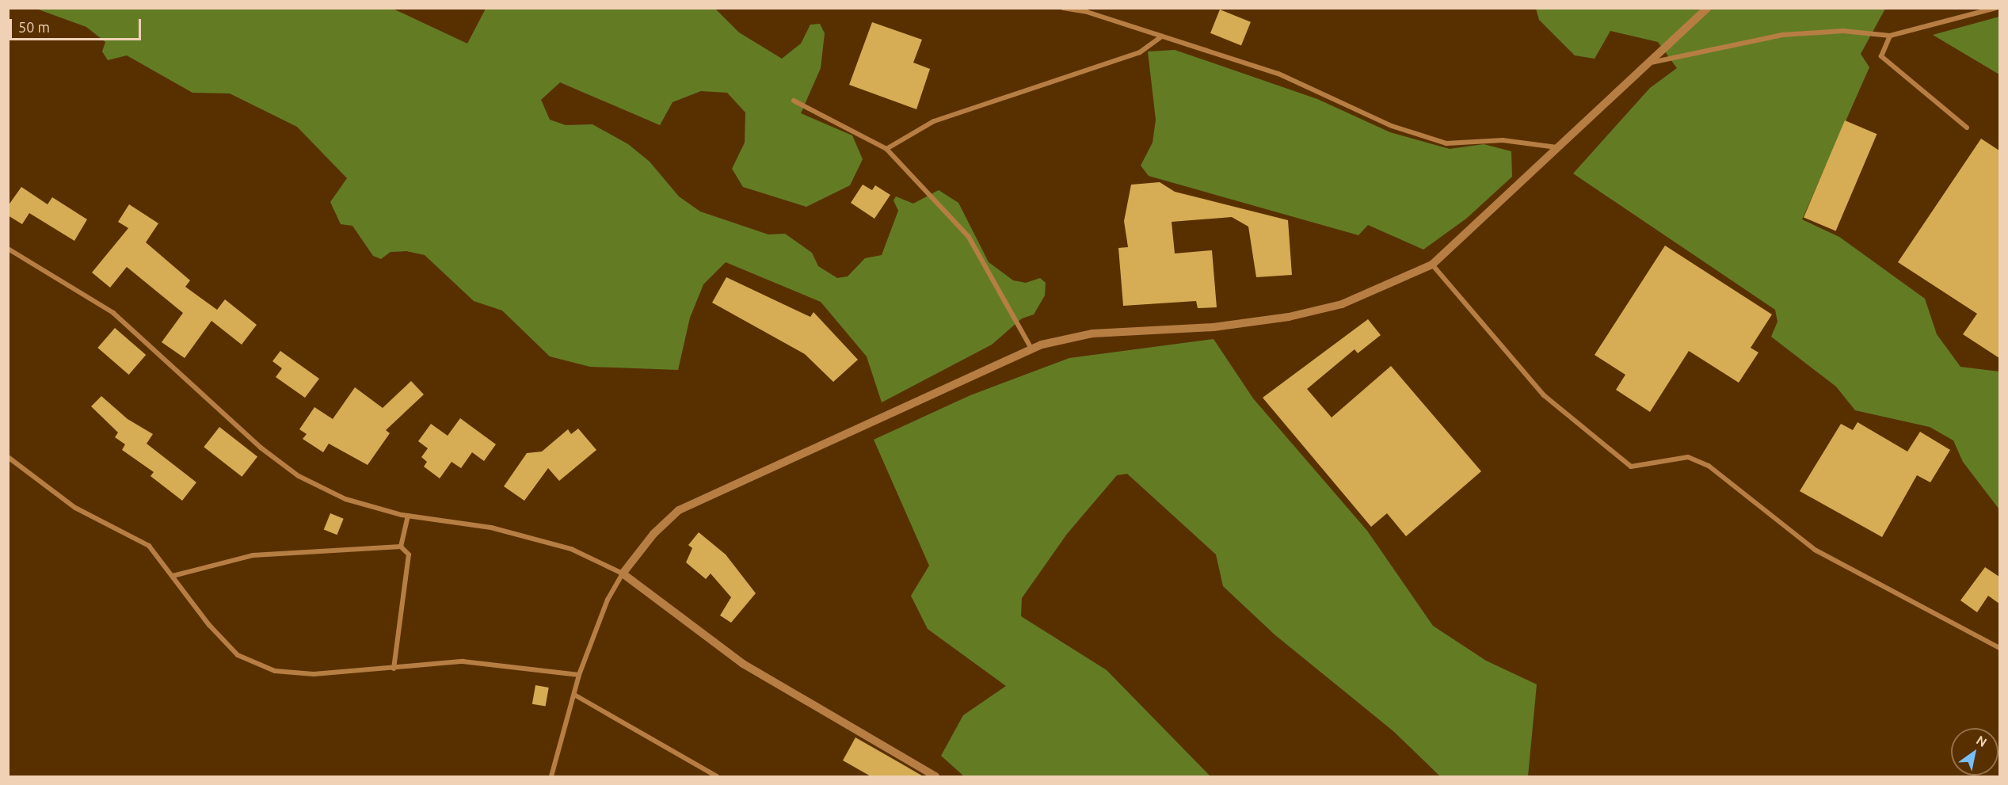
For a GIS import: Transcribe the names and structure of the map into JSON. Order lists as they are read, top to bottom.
{
  "scale_bar": "50 m",
  "north": "top right"
}
